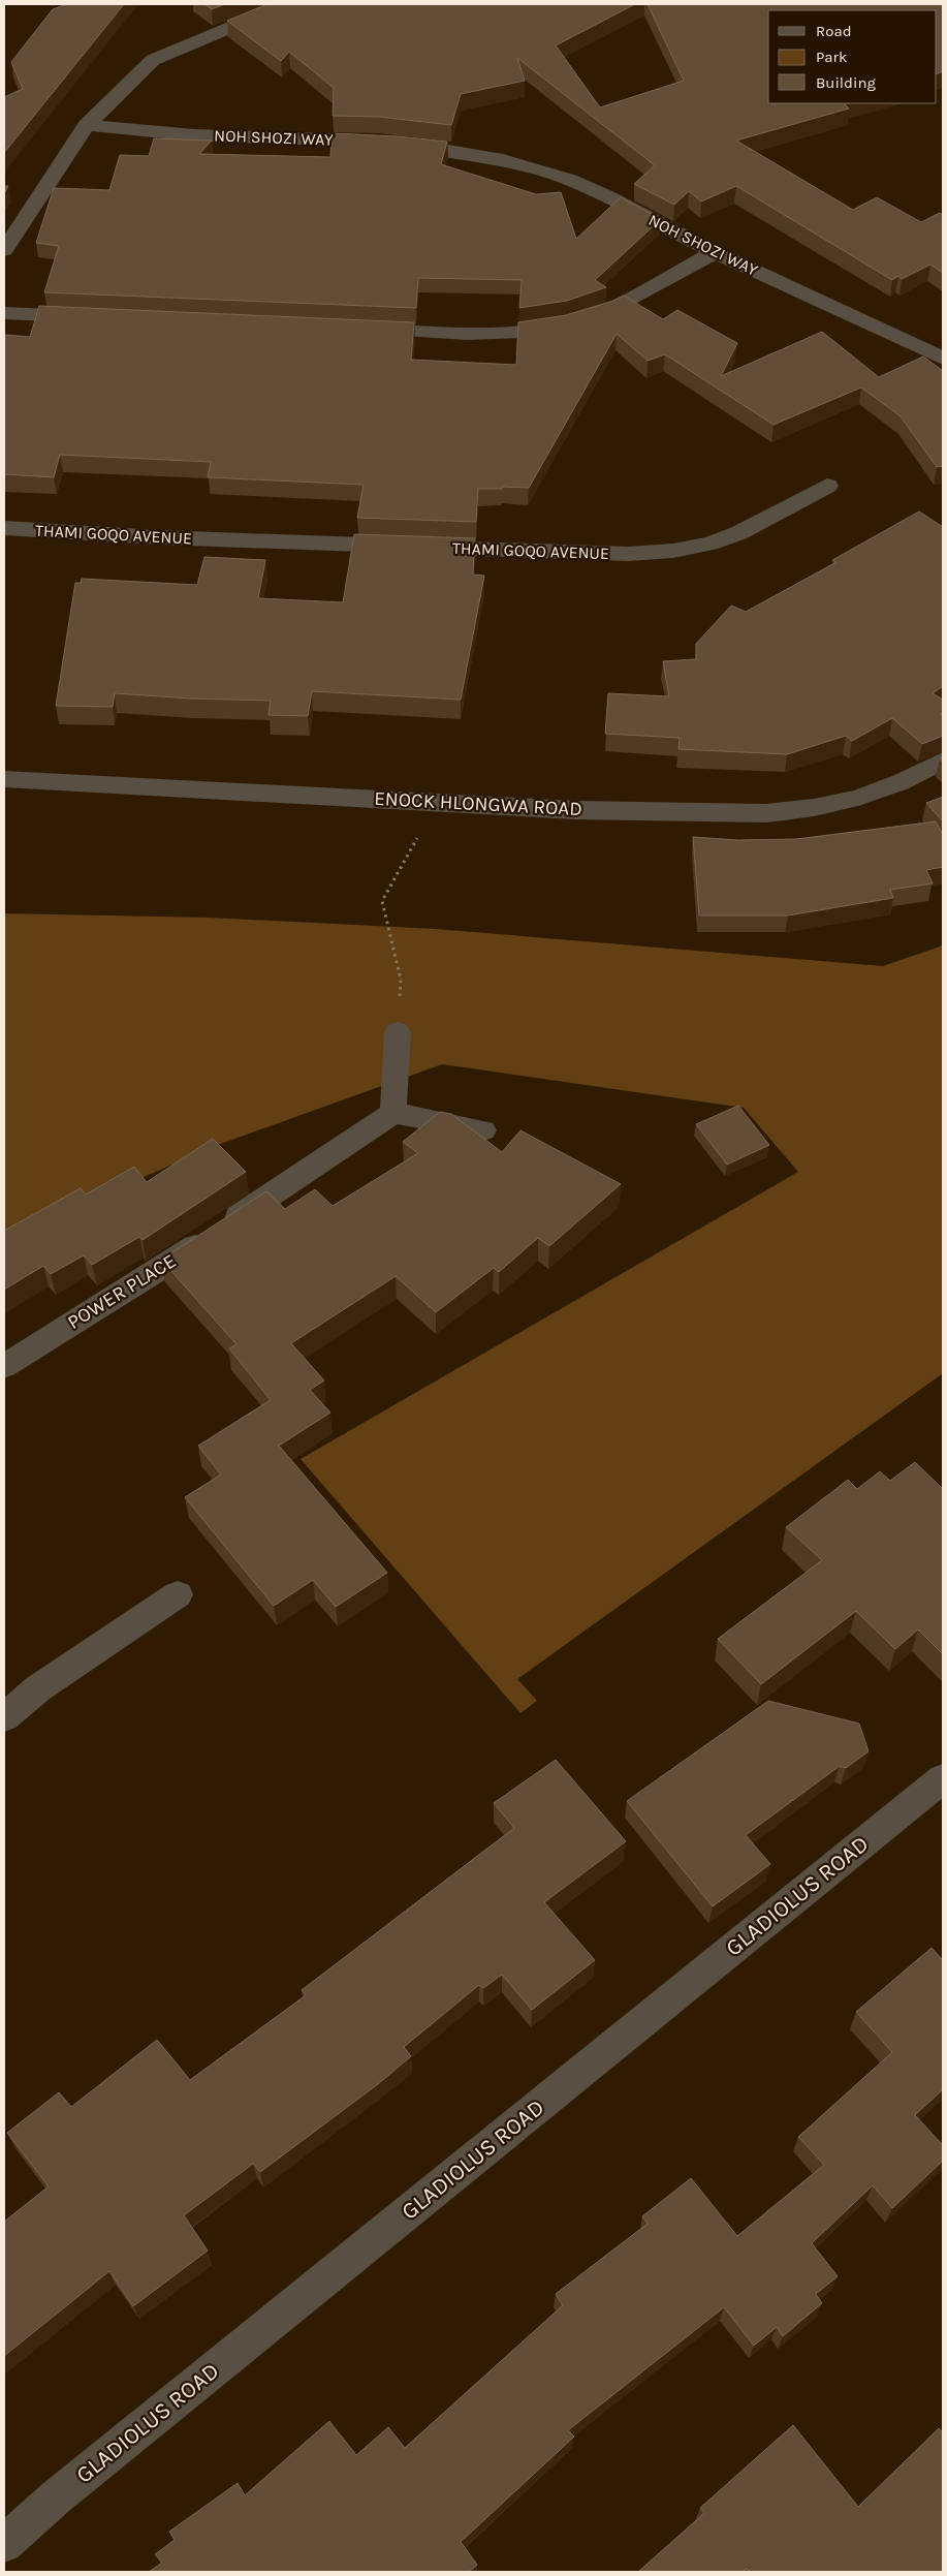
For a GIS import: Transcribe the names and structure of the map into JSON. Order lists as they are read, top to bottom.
{
  "streets": {
    "street": [
      "NOH SHOZI WAY",
      "THAMI GOQO AVENUE",
      "ENOCK HLONGWA ROAD",
      "POWER PLACE",
      "GLADIOLUS ROAD"
    ]
  },
  "legend": ["Road", "Park", "Building"]
}
